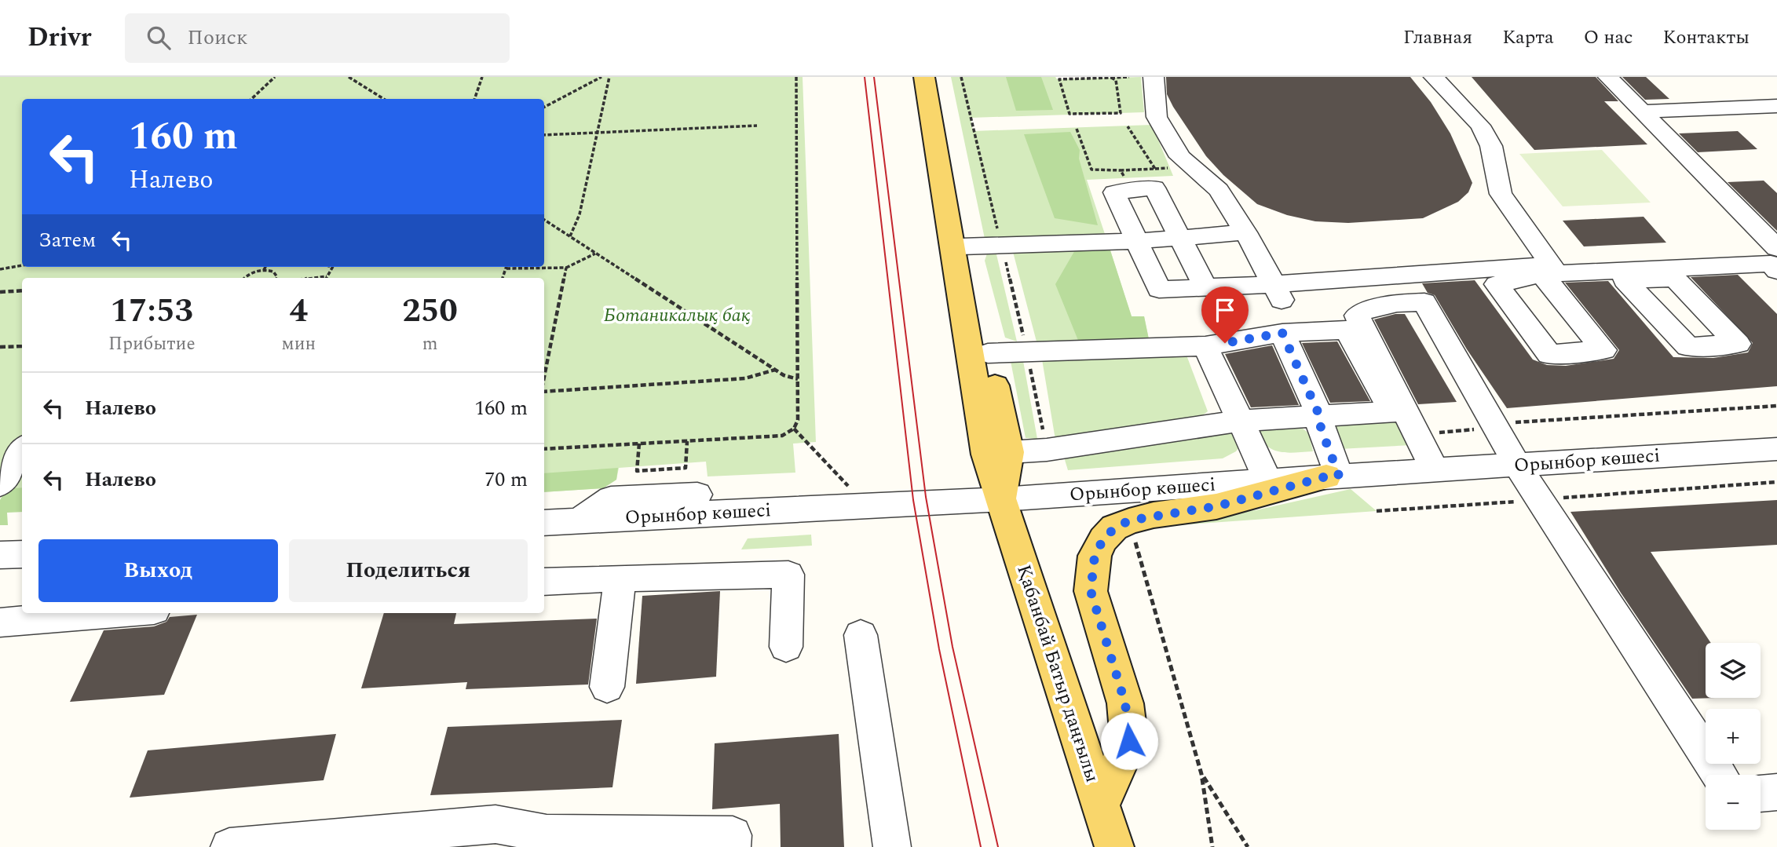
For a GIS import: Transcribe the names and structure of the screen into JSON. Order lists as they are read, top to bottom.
{
  "streets": {
    "main road": ["Қабанбай Батыр даңғылы"],
    "street": ["Орынбор көшесі"]
  },
  "crossings": [
    ["Орынбор көшесі", "Қабанбай Батыр даңғылы"]
  ],
  "parks": ["Ботаникалық бақ"],
  "page": {
    "header": "Drivr",
    "search": "Поиск",
    "nav": [
      "Главная",
      "Карта",
      "О нас",
      "Контакты"
    ],
    "turn": ["160 m", "Налево"],
    "then": "Затем",
    "eta": [
      "17:53",
      "Прибытие",
      "4",
      "мин",
      "250",
      "m"
    ],
    "list": [
      {
        "name": "Налево",
        "value": "160 m"
      },
      {
        "name": "Налево",
        "value": "70 m"
      }
    ],
    "buttons": ["Выход", "Поделиться"],
    "map_buttons": ["+", "−"]
  }
}
